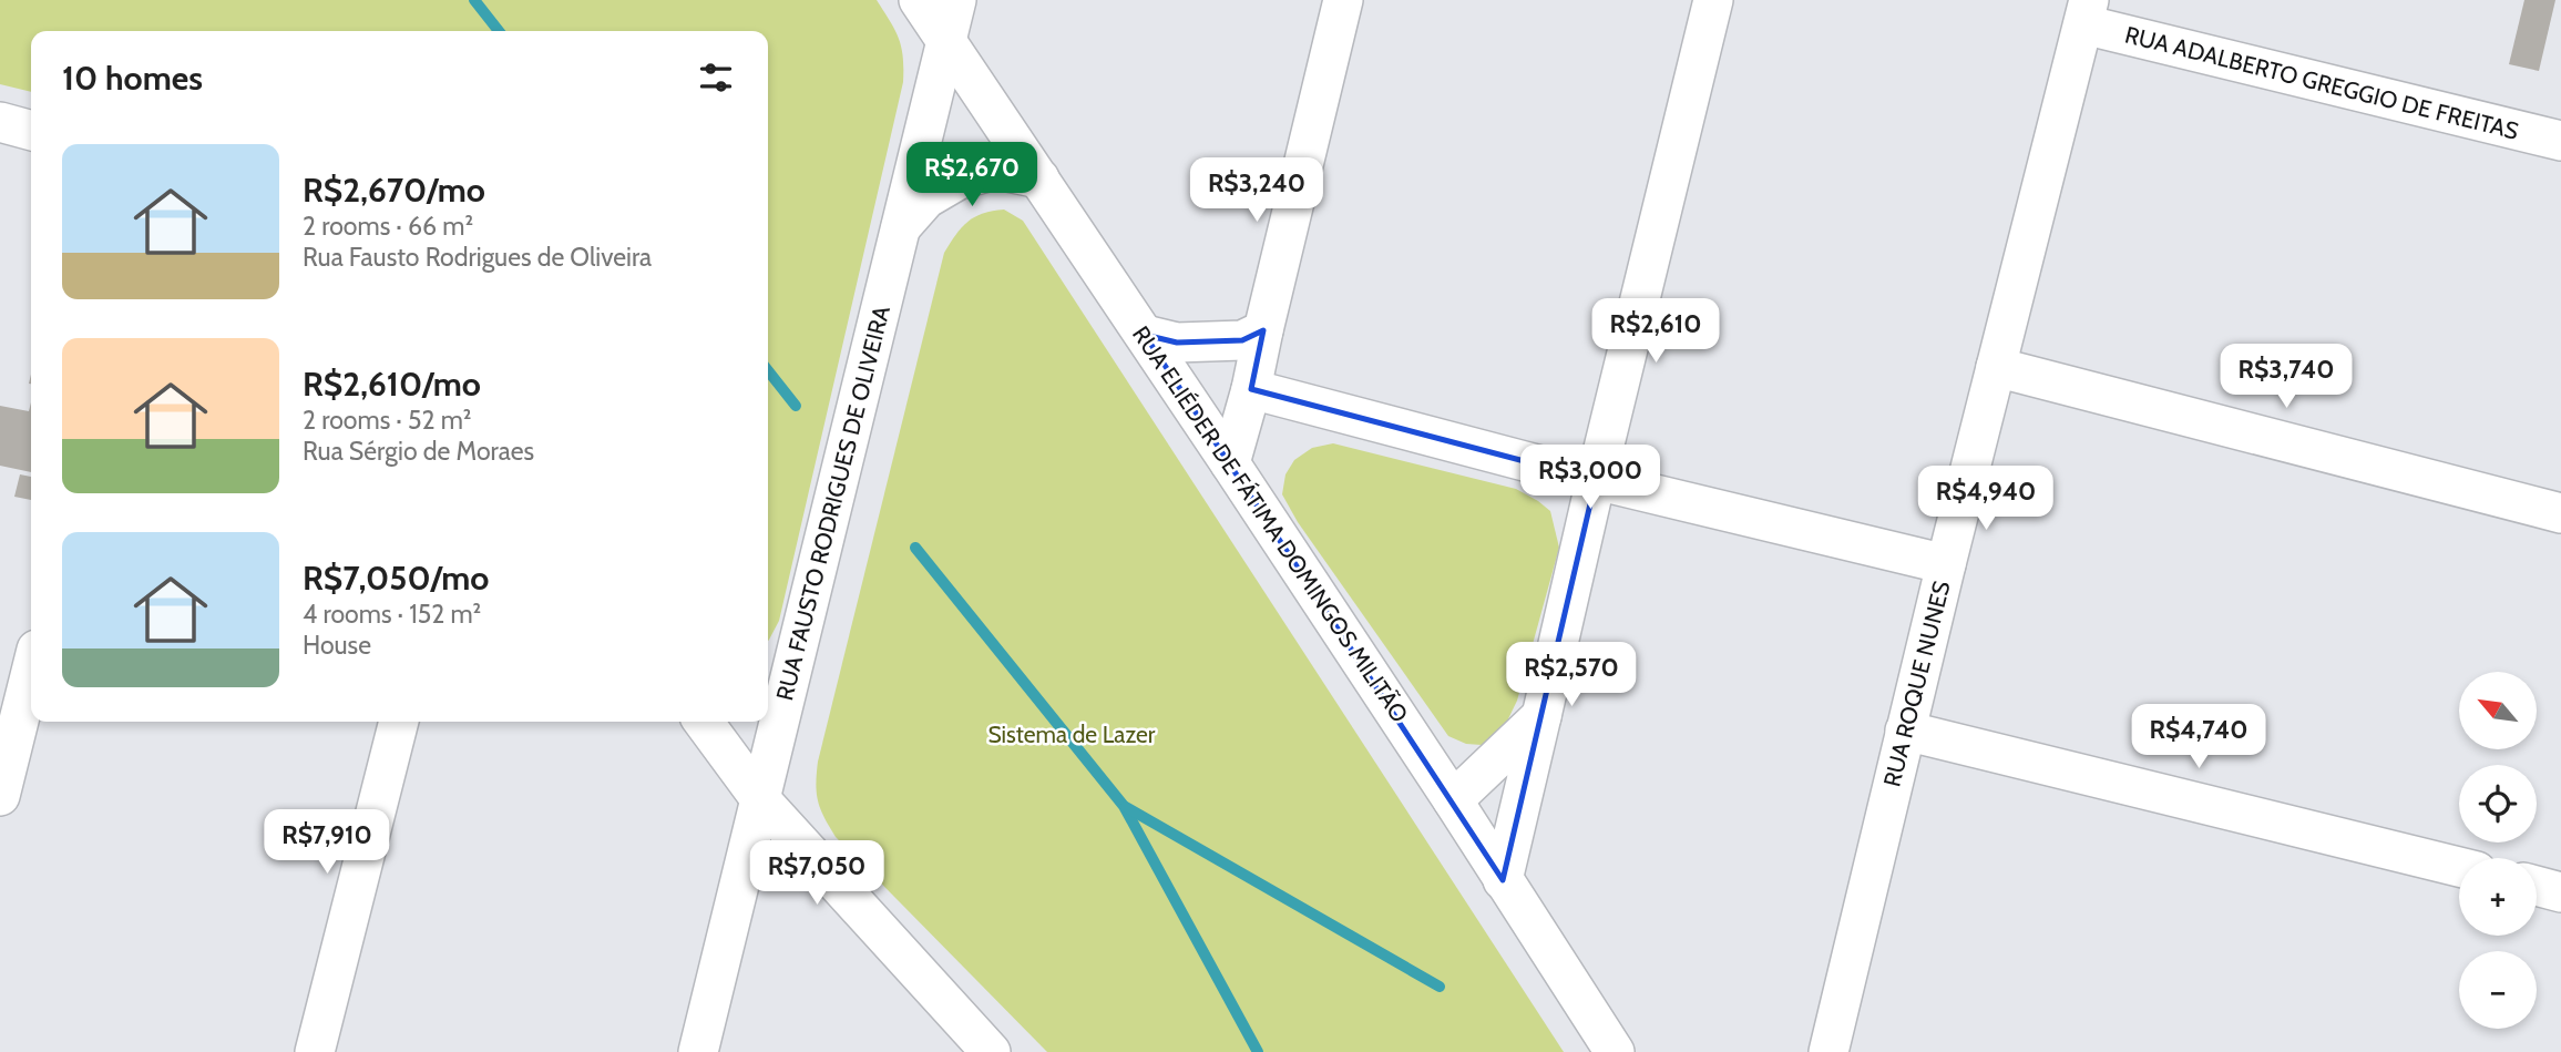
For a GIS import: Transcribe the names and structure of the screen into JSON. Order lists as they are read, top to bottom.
{
  "streets": {
    "street": [
      "RUA ADALBERTO GREGGIO DE FREITAS",
      "RUA FAUSTO RODRIGUES DE OLIVEIRA",
      "RUA ELIÉDER DE FÁTIMA DOMINGOS MILITÃO",
      "RUA ROQUE NUNES"
    ]
  },
  "crossings": [
    ["RUA ADALBERTO GREGGIO DE FREITAS", "RUA ROQUE NUNES"],
    ["RUA FAUSTO RODRIGUES DE OLIVEIRA", "RUA ELIÉDER DE FÁTIMA DOMINGOS MILITÃO"]
  ],
  "parks": ["Sistema de Lazer"],
  "north": "top left",
  "page": {
    "heading": "10 homes",
    "list": [
      {
        "name": "R$2,670/mo",
        "note": "2 rooms · 66 m² · Rua Fausto Rodrigues de Oliveira"
      },
      {
        "name": "R$2,610/mo",
        "note": "2 rooms · 52 m² · Rua Sérgio de Moraes"
      },
      {
        "name": "R$7,050/mo",
        "note": "4 rooms · 152 m² · House"
      }
    ],
    "price": [
      "R$2,670",
      "R$3,240",
      "R$2,610",
      "R$3,740",
      "R$3,000",
      "R$4,940",
      "R$2,570",
      "R$4,740",
      "R$7,910",
      "R$7,050"
    ],
    "map_buttons": ["+", "−"]
  }
}
